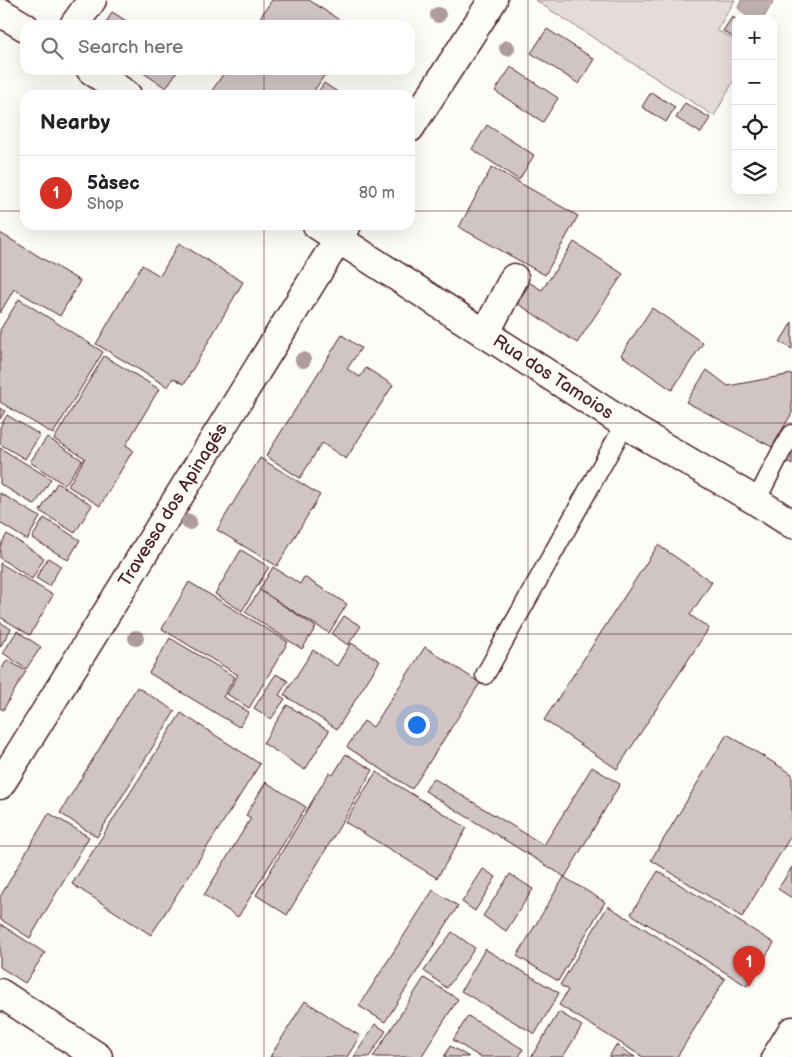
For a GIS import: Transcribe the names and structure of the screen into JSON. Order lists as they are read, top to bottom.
{
  "streets": {
    "street": ["Rua dos Tamoios", "Travessa dos Apinagés"]
  },
  "crossings": [
    ["Rua dos Tamoios", "Travessa dos Apinagés"]
  ],
  "page": {
    "map_buttons": ["+", "−"],
    "search": "Search here",
    "heading": "Nearby",
    "list": [
      {
        "mark": "1",
        "name": "5àsec",
        "note": "Shop",
        "value": "80 m"
      }
    ],
    "pins": "1"
  }
}
